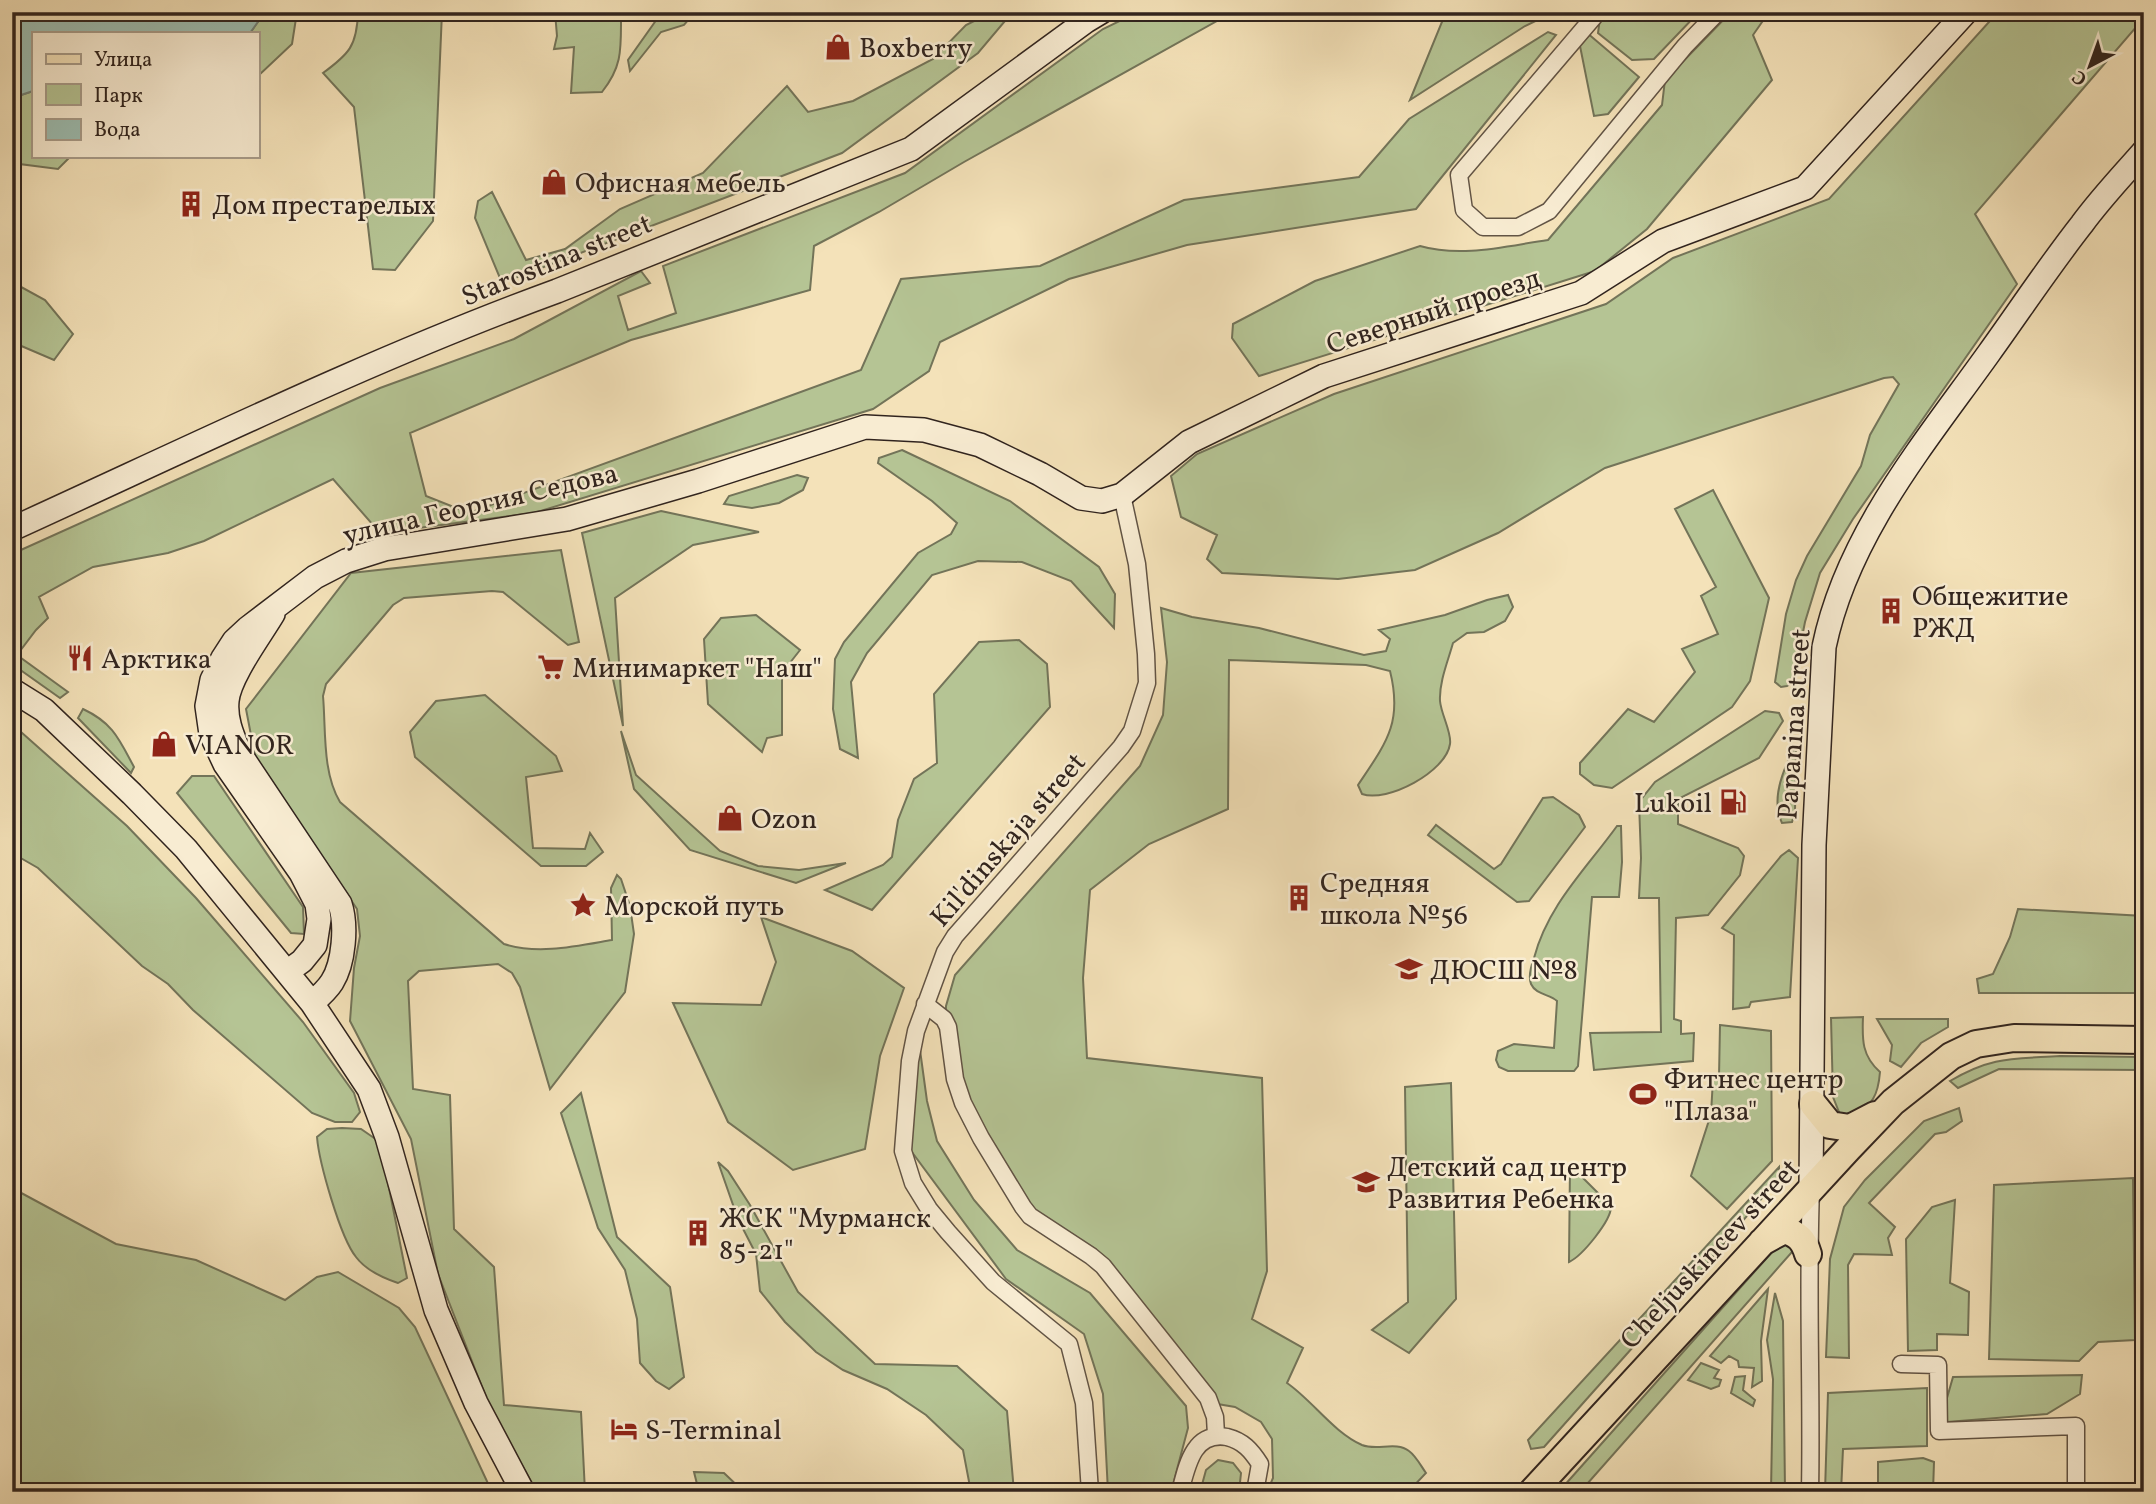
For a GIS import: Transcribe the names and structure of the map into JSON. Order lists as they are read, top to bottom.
{
  "streets": {
    "main road": ["Cheljuskincev street"],
    "street": [
      "Starostina street",
      "Северный проезд",
      "улица Георгия Седова",
      "Papanina street",
      "Kil'dinskaja street"
    ]
  },
  "crossings": [
    ["Северный проезд", "улица Георгия Седова"],
    ["Северный проезд", "Kil'dinskaja street"],
    ["улица Георгия Седова", "Kil'dinskaja street"],
    ["Papanina street", "Cheljuskincev street"]
  ],
  "places": {
    "shop": [
      "Boxberry",
      "Офисная мебель",
      "VIANOR",
      "Ozon"
    ],
    "building": [
      "Дом престарелых",
      "Общежитие РЖД",
      "Средняя школа №56",
      "ЖСК \"Мурманск 85-21\""
    ],
    "restaurant": ["Арктика"],
    "supermarket": ["Минимаркет \"Наш\""],
    "fuel station": ["Lukoil"],
    "place": ["Морской путь"],
    "school or university": ["ДЮСШ №8", "Детский сад центр Развития Ребенка"],
    "sports": ["Фитнес центр \"Плаза\""],
    "hotel": ["S-Terminal"]
  },
  "legend": ["Улица", "Парк", "Вода"],
  "north": "bottom left"
}
